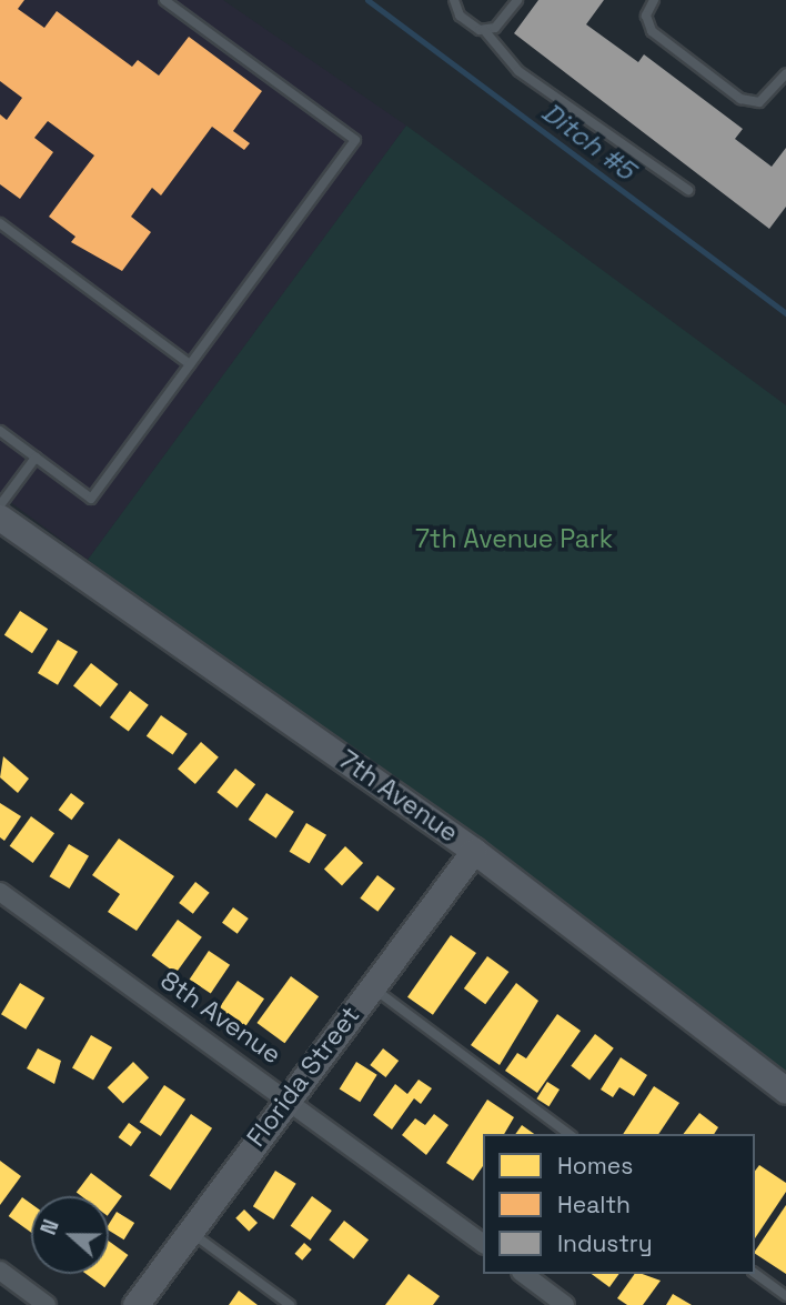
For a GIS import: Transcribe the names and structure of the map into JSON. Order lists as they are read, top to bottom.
{
  "streets": {
    "street": ["7th Avenue", "8th Avenue", "Florida Street"]
  },
  "crossings": [
    ["7th Avenue", "Florida Street"],
    ["8th Avenue", "Florida Street"]
  ],
  "water": ["Ditch #5"],
  "parks": ["7th Avenue Park"],
  "legend": ["Homes", "Health", "Industry"],
  "north": "left"
}
